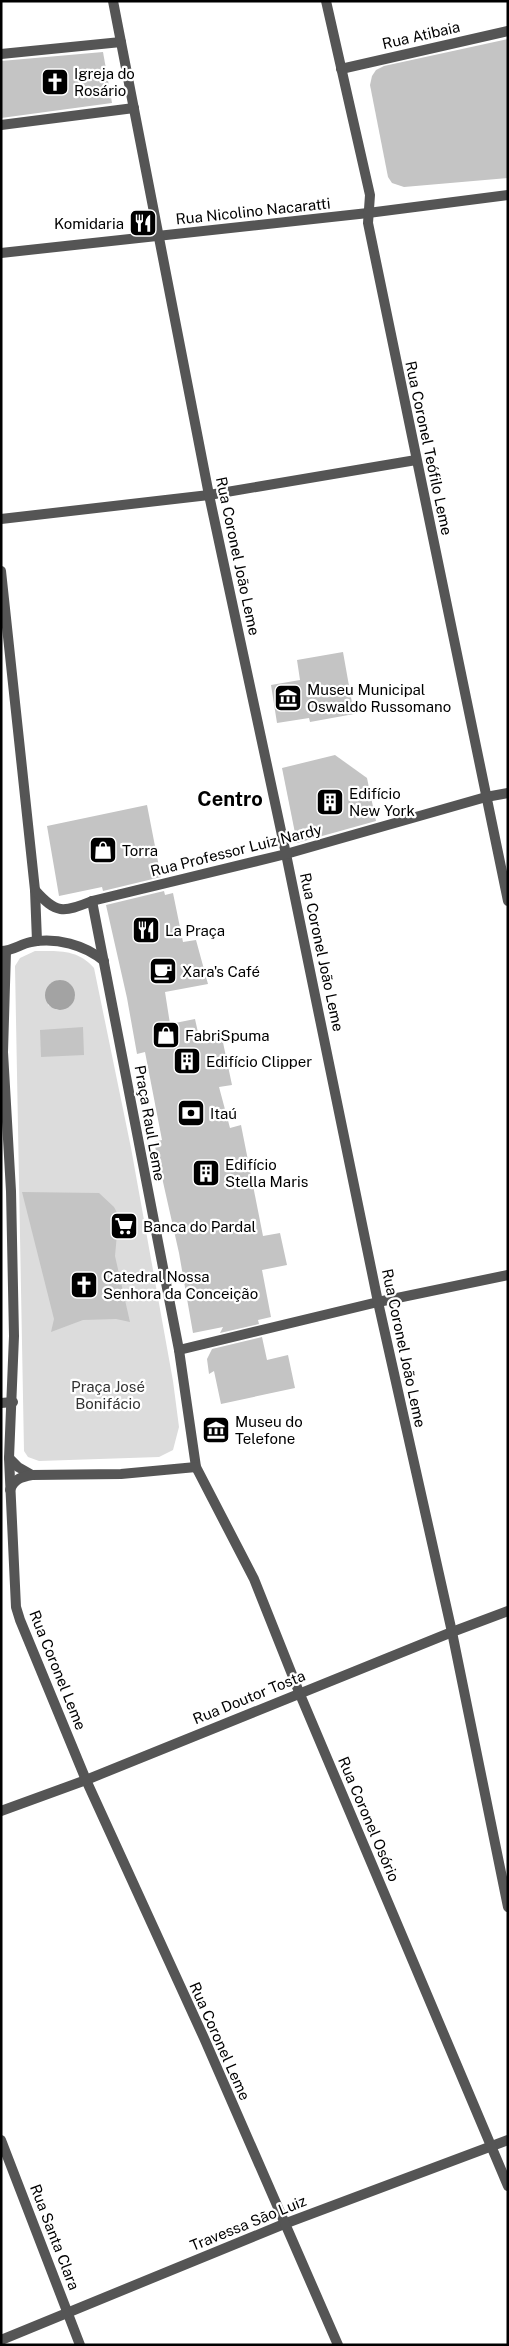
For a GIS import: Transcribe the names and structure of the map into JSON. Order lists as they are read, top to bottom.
{
  "streets": {
    "street": [
      "Rua Atibaia",
      "Rua Nicolino Nacaratti",
      "Rua Coronel Teófilo Leme",
      "Rua Coronel João Leme",
      "Rua Professor Luiz Nardy",
      "Praça Raul Leme",
      "Rua Coronel Leme",
      "Rua Doutor Tosta",
      "Rua Coronel Osório",
      "Travessa São Luiz",
      "Rua Santa Clara"
    ]
  },
  "crossings": [
    ["Rua Atibaia", "Rua Coronel Teófilo Leme"],
    ["Rua Nicolino Nacaratti", "Rua Coronel Teófilo Leme"],
    ["Rua Nicolino Nacaratti", "Rua Coronel João Leme"],
    ["Rua Coronel Teófilo Leme", "Rua Professor Luiz Nardy"],
    ["Rua Coronel João Leme", "Rua Professor Luiz Nardy"],
    ["Rua Coronel João Leme", "Rua Doutor Tosta"],
    ["Rua Professor Luiz Nardy", "Praça Raul Leme"],
    ["Rua Coronel Leme", "Rua Doutor Tosta"],
    ["Rua Coronel Leme", "Travessa São Luiz"],
    ["Rua Doutor Tosta", "Rua Coronel Osório"],
    ["Rua Coronel Osório", "Travessa São Luiz"],
    ["Travessa São Luiz", "Rua Santa Clara"]
  ],
  "districts": ["Centro"],
  "parks": ["Praça José Bonifácio"],
  "places": {
    "church": ["Igreja do Rosário", "Catedral Nossa Senhora da Conceição"],
    "restaurant": ["Komidaria", "La Praça"],
    "museum": ["Museu Municipal Oswaldo Russomano", "Museu do Telefone"],
    "building": ["Edifício New York", "Edifício Clipper", "Edifício Stella Maris"],
    "shop": ["Torra", "FabriSpuma"],
    "cafe": ["Xara's Café"],
    "bank": ["Itaú"],
    "supermarket": ["Banca do Pardal"]
  }
}
